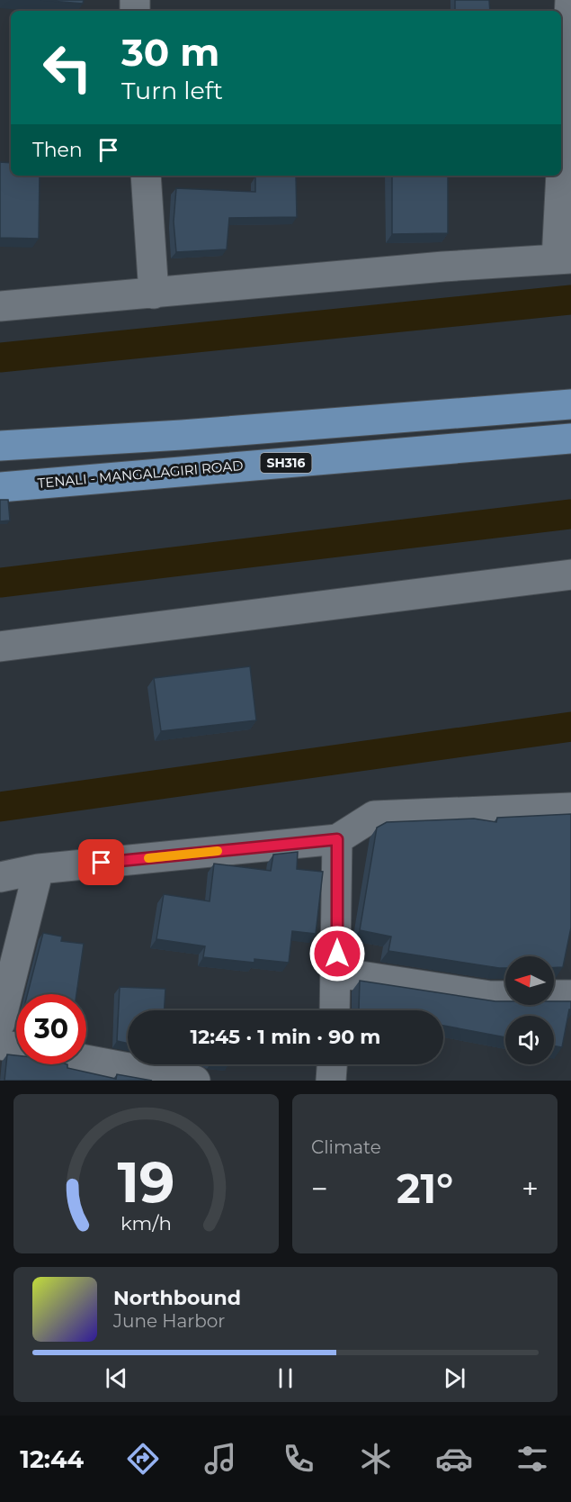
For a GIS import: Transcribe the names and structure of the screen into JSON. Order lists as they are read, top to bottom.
{
  "streets": {
    "main road": ["SH316", "TENALI - MANGALAGIRI ROAD"]
  },
  "north": "left",
  "page": {
    "turn": ["30 m", "Turn left"],
    "then": "Then",
    "limit": "30",
    "trip": "12:45 · 1 min · 90 m",
    "tile": "Climate",
    "heat": ["−", "21°", "+"],
    "song": ["Northbound", "June Harbor"],
    "tabs": "12:44",
    "gauge": ["19", "km/h"]
  }
}
